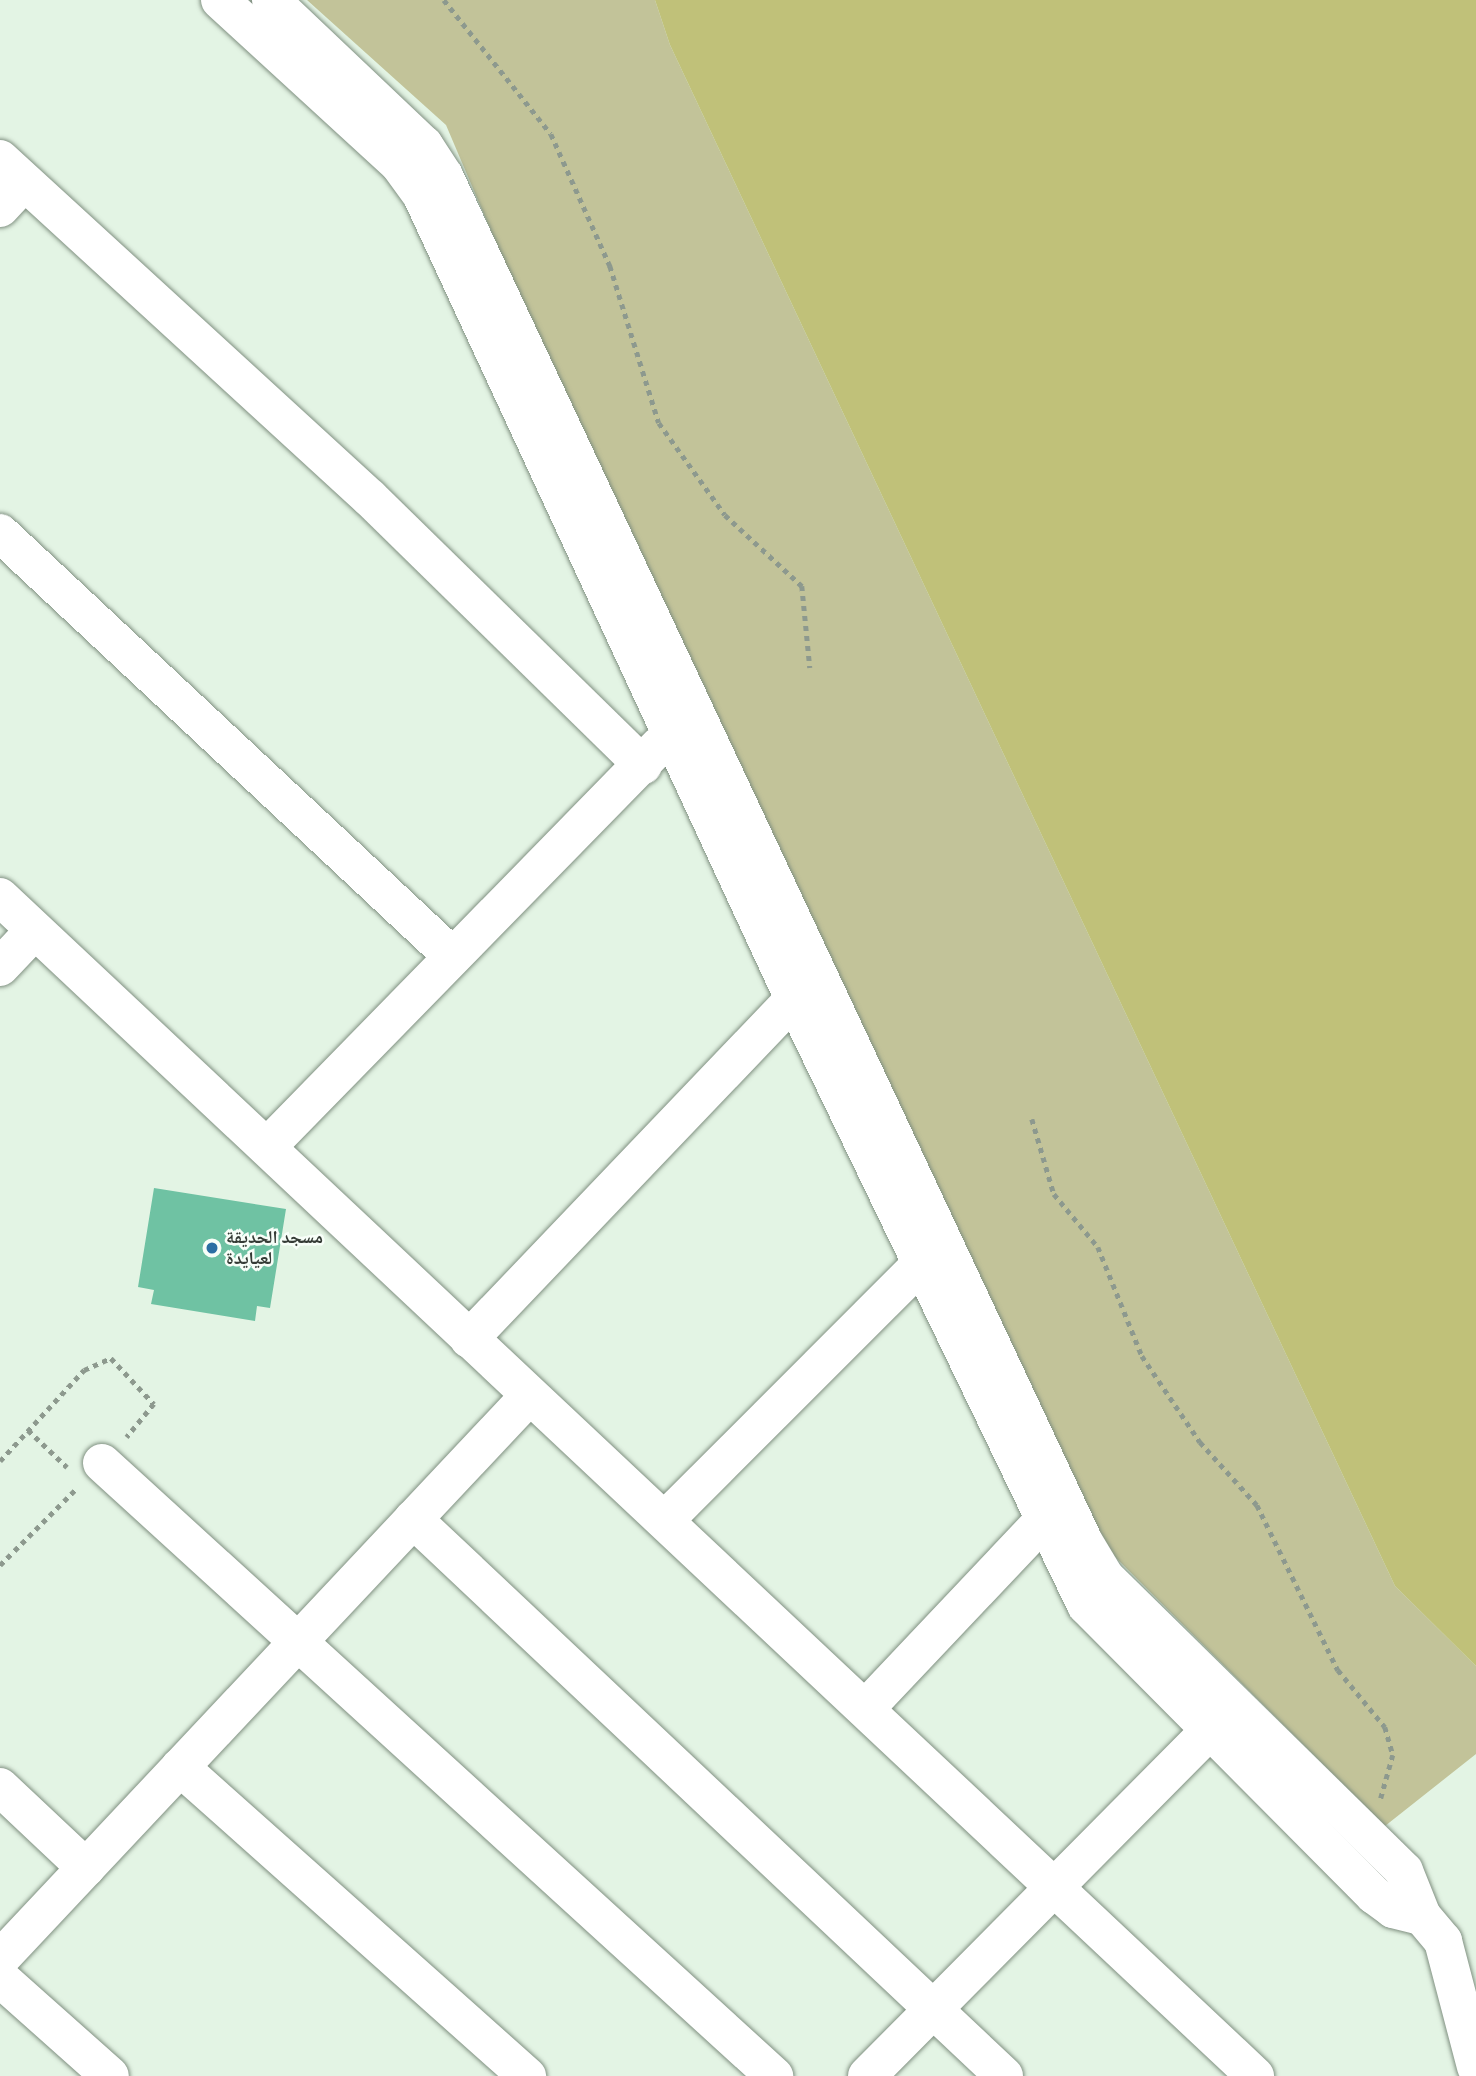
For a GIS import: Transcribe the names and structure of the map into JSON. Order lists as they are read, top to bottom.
{
  "places": ["مسجد الحديقة لعيايدة"]
}
